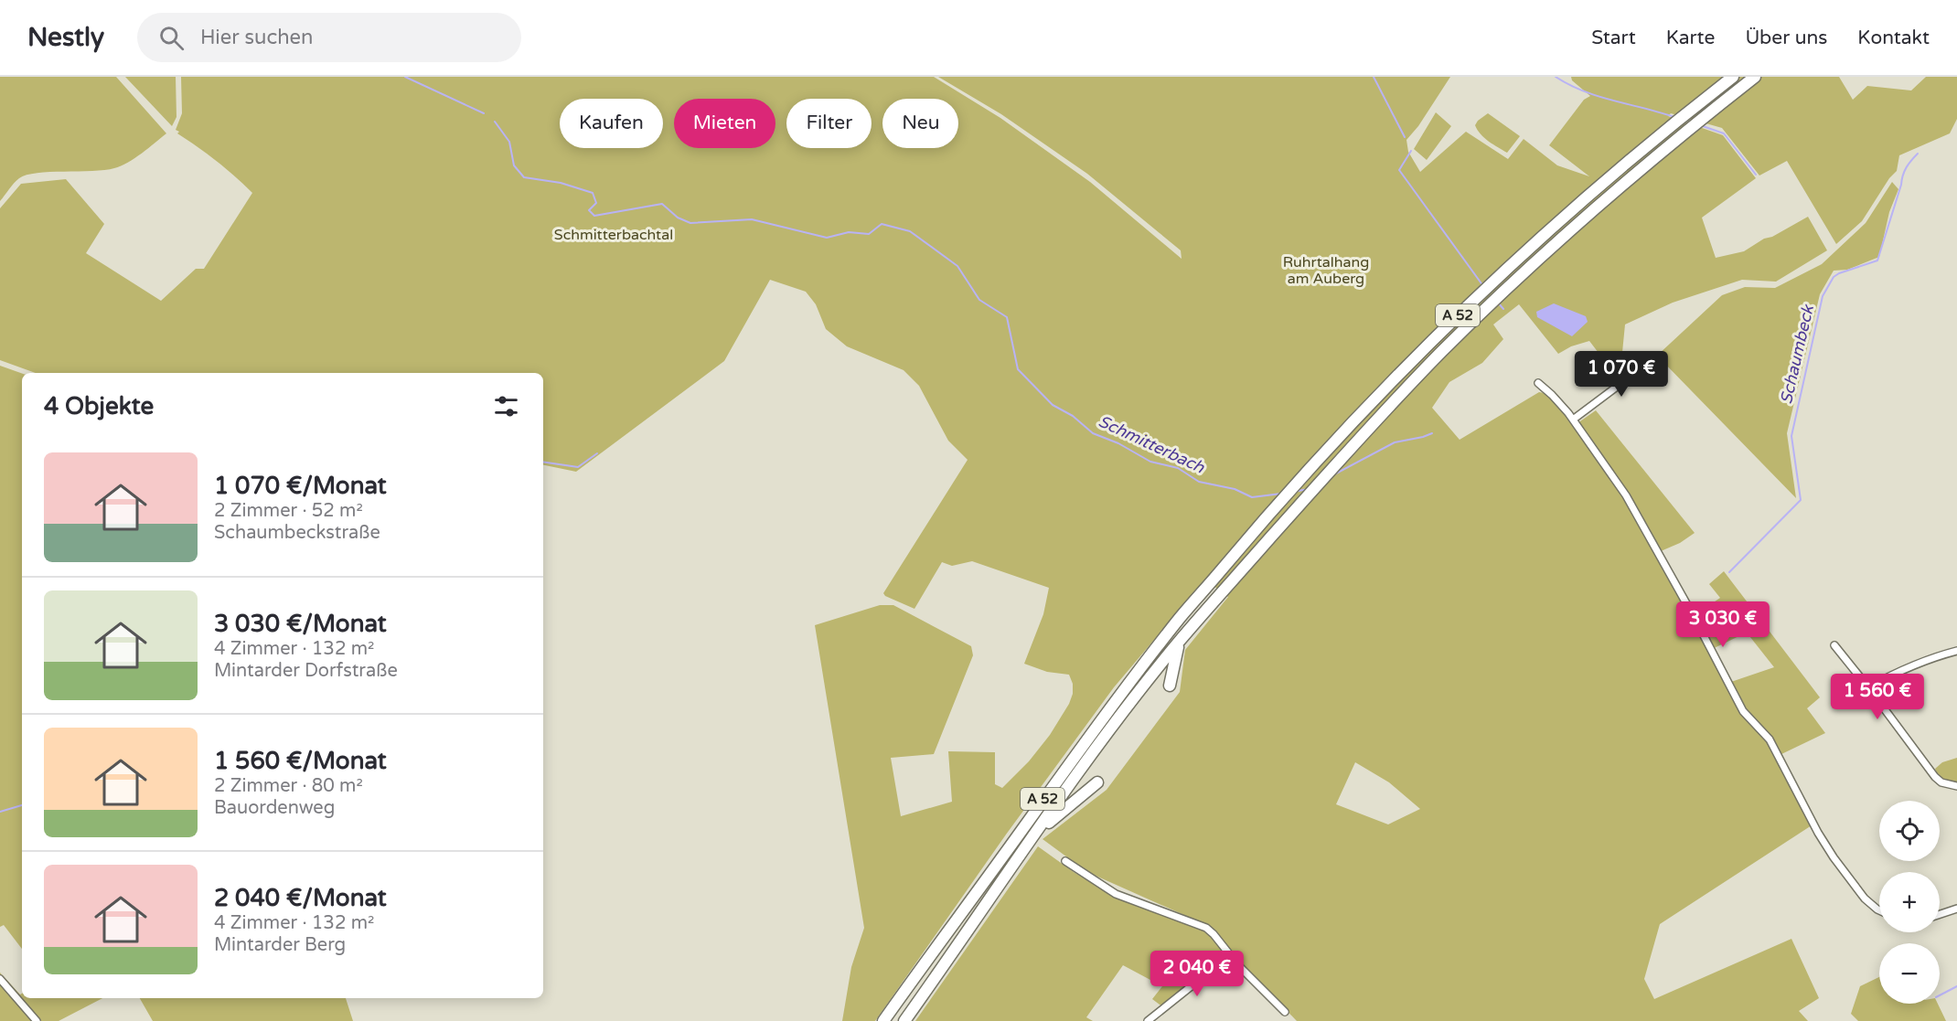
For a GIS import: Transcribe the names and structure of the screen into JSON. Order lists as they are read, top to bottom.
{
  "streets": {
    "highway": ["A 52"]
  },
  "water": ["Schaumbeck", "Schmitterbach"],
  "parks": ["Schmitterbachtal", "Ruhrtalhang am Auberg"],
  "page": {
    "header": "Nestly",
    "search": "Hier suchen",
    "nav": [
      "Start",
      "Karte",
      "Über uns",
      "Kontakt"
    ],
    "chip": [
      "Kaufen",
      "Mieten",
      "Filter",
      "Neu"
    ],
    "price": [
      "1 070 €",
      "3 030 €",
      "1 560 €",
      "2 040 €"
    ],
    "heading": "4 Objekte",
    "list": [
      {
        "name": "1 070 €/Monat",
        "note": "2 Zimmer · 52 m² · Schaumbeckstraße"
      },
      {
        "name": "3 030 €/Monat",
        "note": "4 Zimmer · 132 m² · Mintarder Dorfstraße"
      },
      {
        "name": "1 560 €/Monat",
        "note": "2 Zimmer · 80 m² · Bauordenweg"
      },
      {
        "name": "2 040 €/Monat",
        "note": "4 Zimmer · 132 m² · Mintarder Berg"
      }
    ],
    "map_buttons": ["+", "−"]
  }
}
